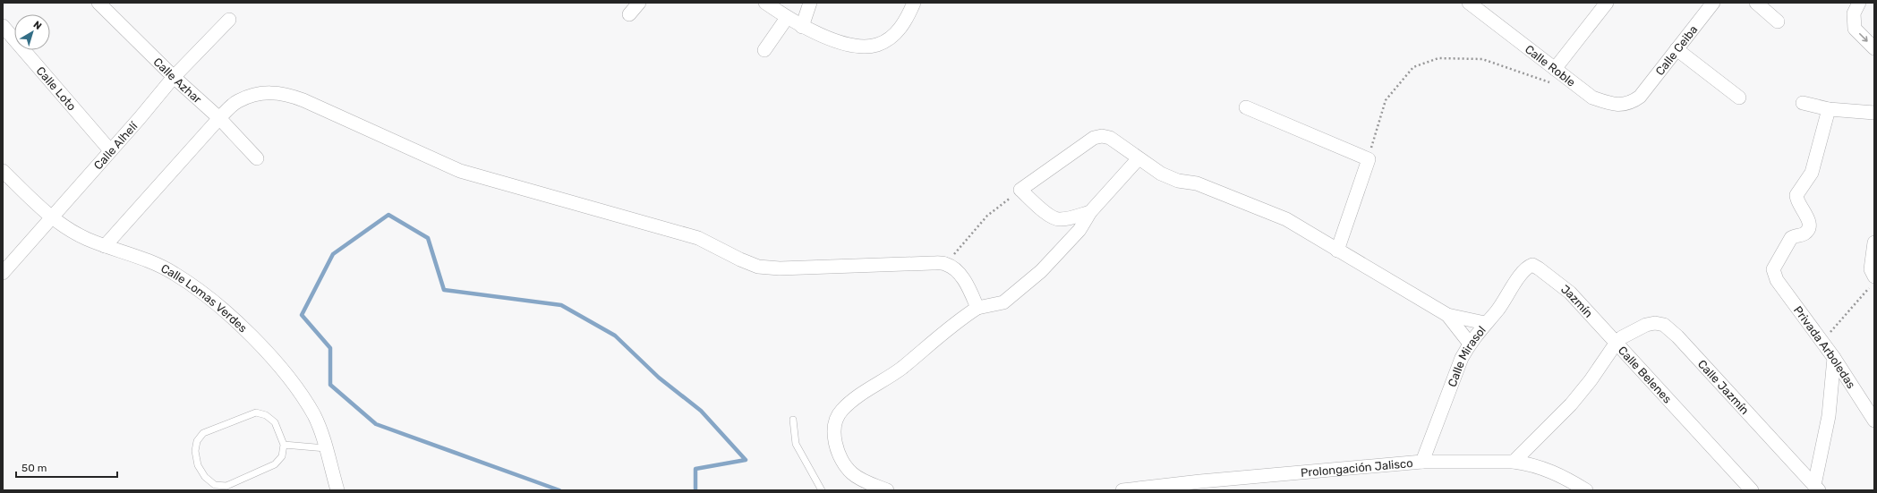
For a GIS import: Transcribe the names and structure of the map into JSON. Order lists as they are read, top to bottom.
{
  "streets": {
    "street": [
      "Calle Ceiba",
      "Calle Roble",
      "Calle Azhar",
      "Calle Loto",
      "Calle Alhelí",
      "Calle Lomas Verdes",
      "Jazmín",
      "Privada Arboledas",
      "Calle Mirasol",
      "Calle Belenes",
      "Calle Jazmín",
      "Prolongación Jalisco"
    ]
  },
  "crossings": [
    ["Calle Ceiba", "Calle Roble"],
    ["Calle Azhar", "Calle Alhelí"],
    ["Calle Loto", "Calle Alhelí"],
    ["Calle Alhelí", "Calle Lomas Verdes"],
    ["Jazmín", "Calle Mirasol"],
    ["Jazmín", "Calle Belenes"],
    ["Jazmín", "Calle Jazmín"],
    ["Calle Mirasol", "Prolongación Jalisco"],
    ["Calle Belenes", "Calle Jazmín"],
    ["Calle Belenes", "Prolongación Jalisco"]
  ],
  "scale_bar": "50 m",
  "north": "top right"
}
